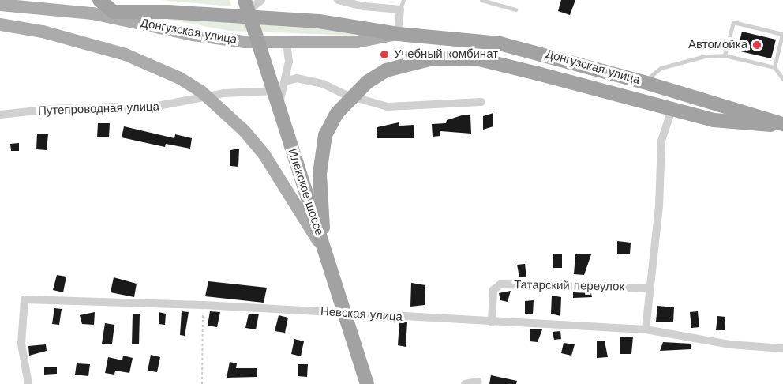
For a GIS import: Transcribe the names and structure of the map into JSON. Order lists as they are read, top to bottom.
{
  "streets": {
    "highway": ["Донгузская улица", "Илекское шоссе"],
    "street": ["Путепроводная улица", "Татарский переулок", "Невская улица"]
  },
  "crossings": [
    ["Татарский переулок", "Невская улица"]
  ],
  "places": ["Автомойка", "Учебный комбинат"]
}
